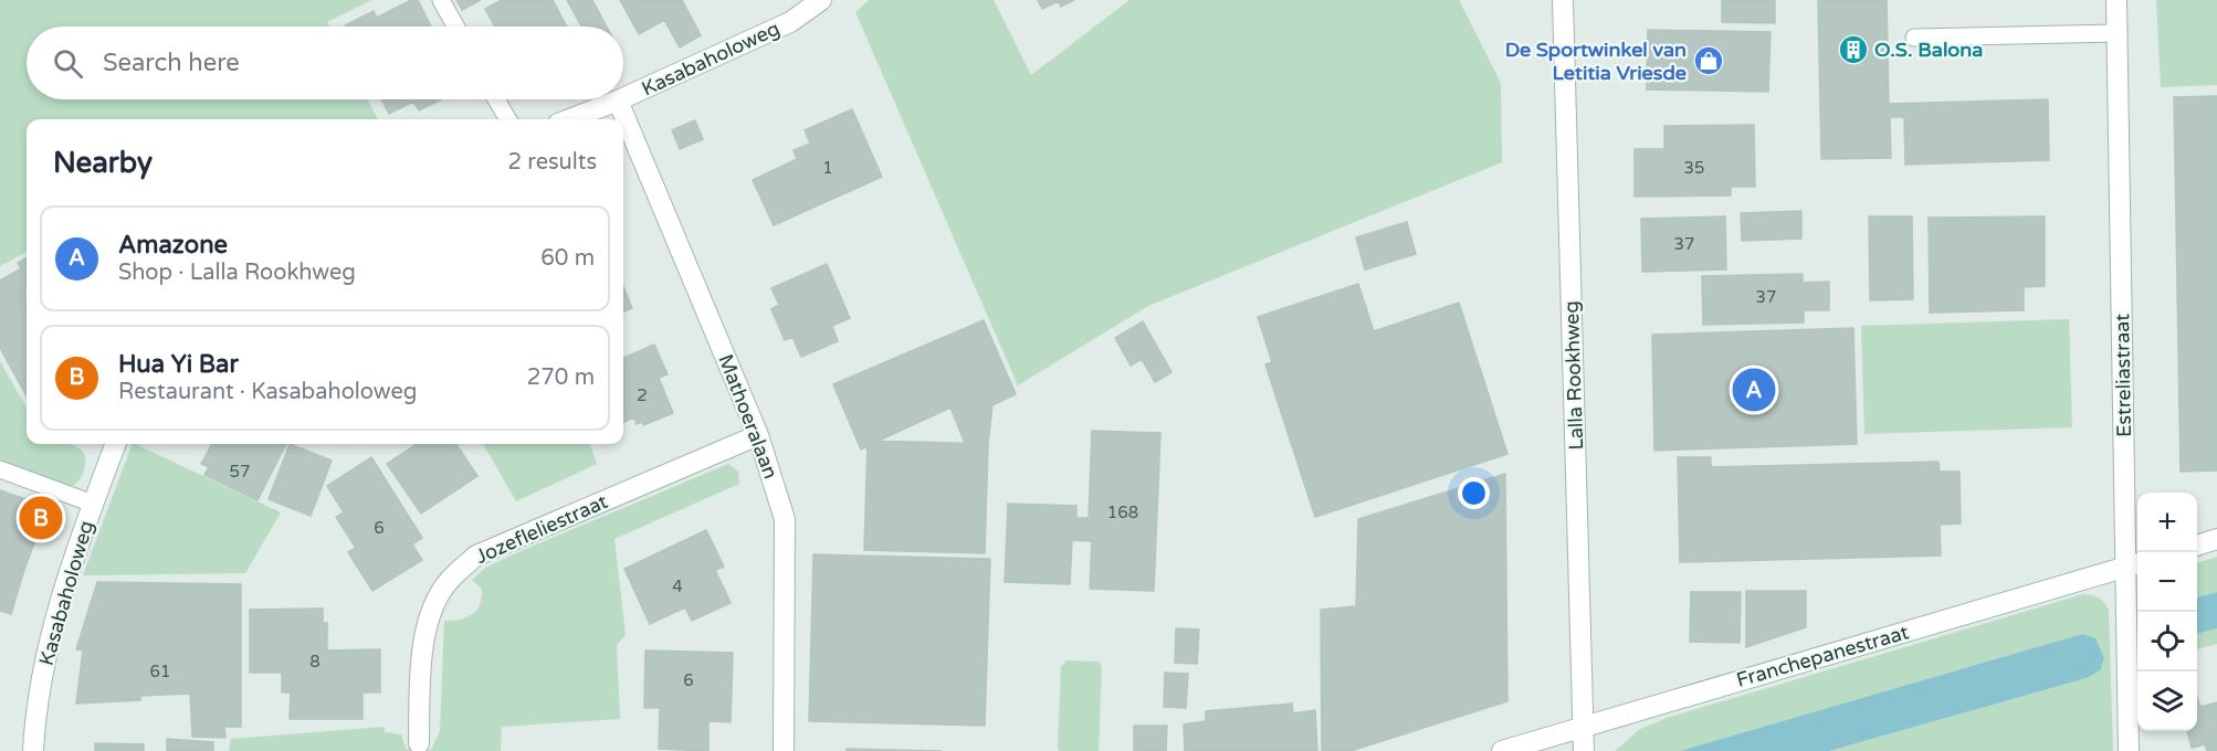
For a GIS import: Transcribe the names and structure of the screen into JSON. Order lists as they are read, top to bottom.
{
  "streets": {
    "street": [
      "Kasabaholoweg",
      "Lalla Rookhweg",
      "Estreliastraat",
      "Mathoeralaan",
      "Jozefleliestraat",
      "Franchepanestraat"
    ]
  },
  "crossings": [
    ["Kasabaholoweg", "Mathoeralaan"],
    ["Lalla Rookhweg", "Franchepanestraat"],
    ["Estreliastraat", "Franchepanestraat"],
    ["Mathoeralaan", "Jozefleliestraat"]
  ],
  "places": {
    "building": ["O.S. Balona"],
    "shop": ["De Sportwinkel van Letitia Vriesde"]
  },
  "house_numbers": [
    "1",
    "35",
    "37",
    "37",
    "2",
    "57",
    "168",
    "6",
    "4",
    "8",
    "61",
    "6"
  ],
  "page": {
    "search": "Search here",
    "heading": ["Nearby", "2 results"],
    "list": [
      {
        "mark": "A",
        "name": "Amazone",
        "note": "Shop · Lalla Rookhweg",
        "value": "60 m"
      },
      {
        "mark": "B",
        "name": "Hua Yi Bar",
        "note": "Restaurant · Kasabaholoweg",
        "value": "270 m"
      }
    ],
    "pins": ["A", "B"],
    "map_buttons": ["+", "−"]
  }
}
